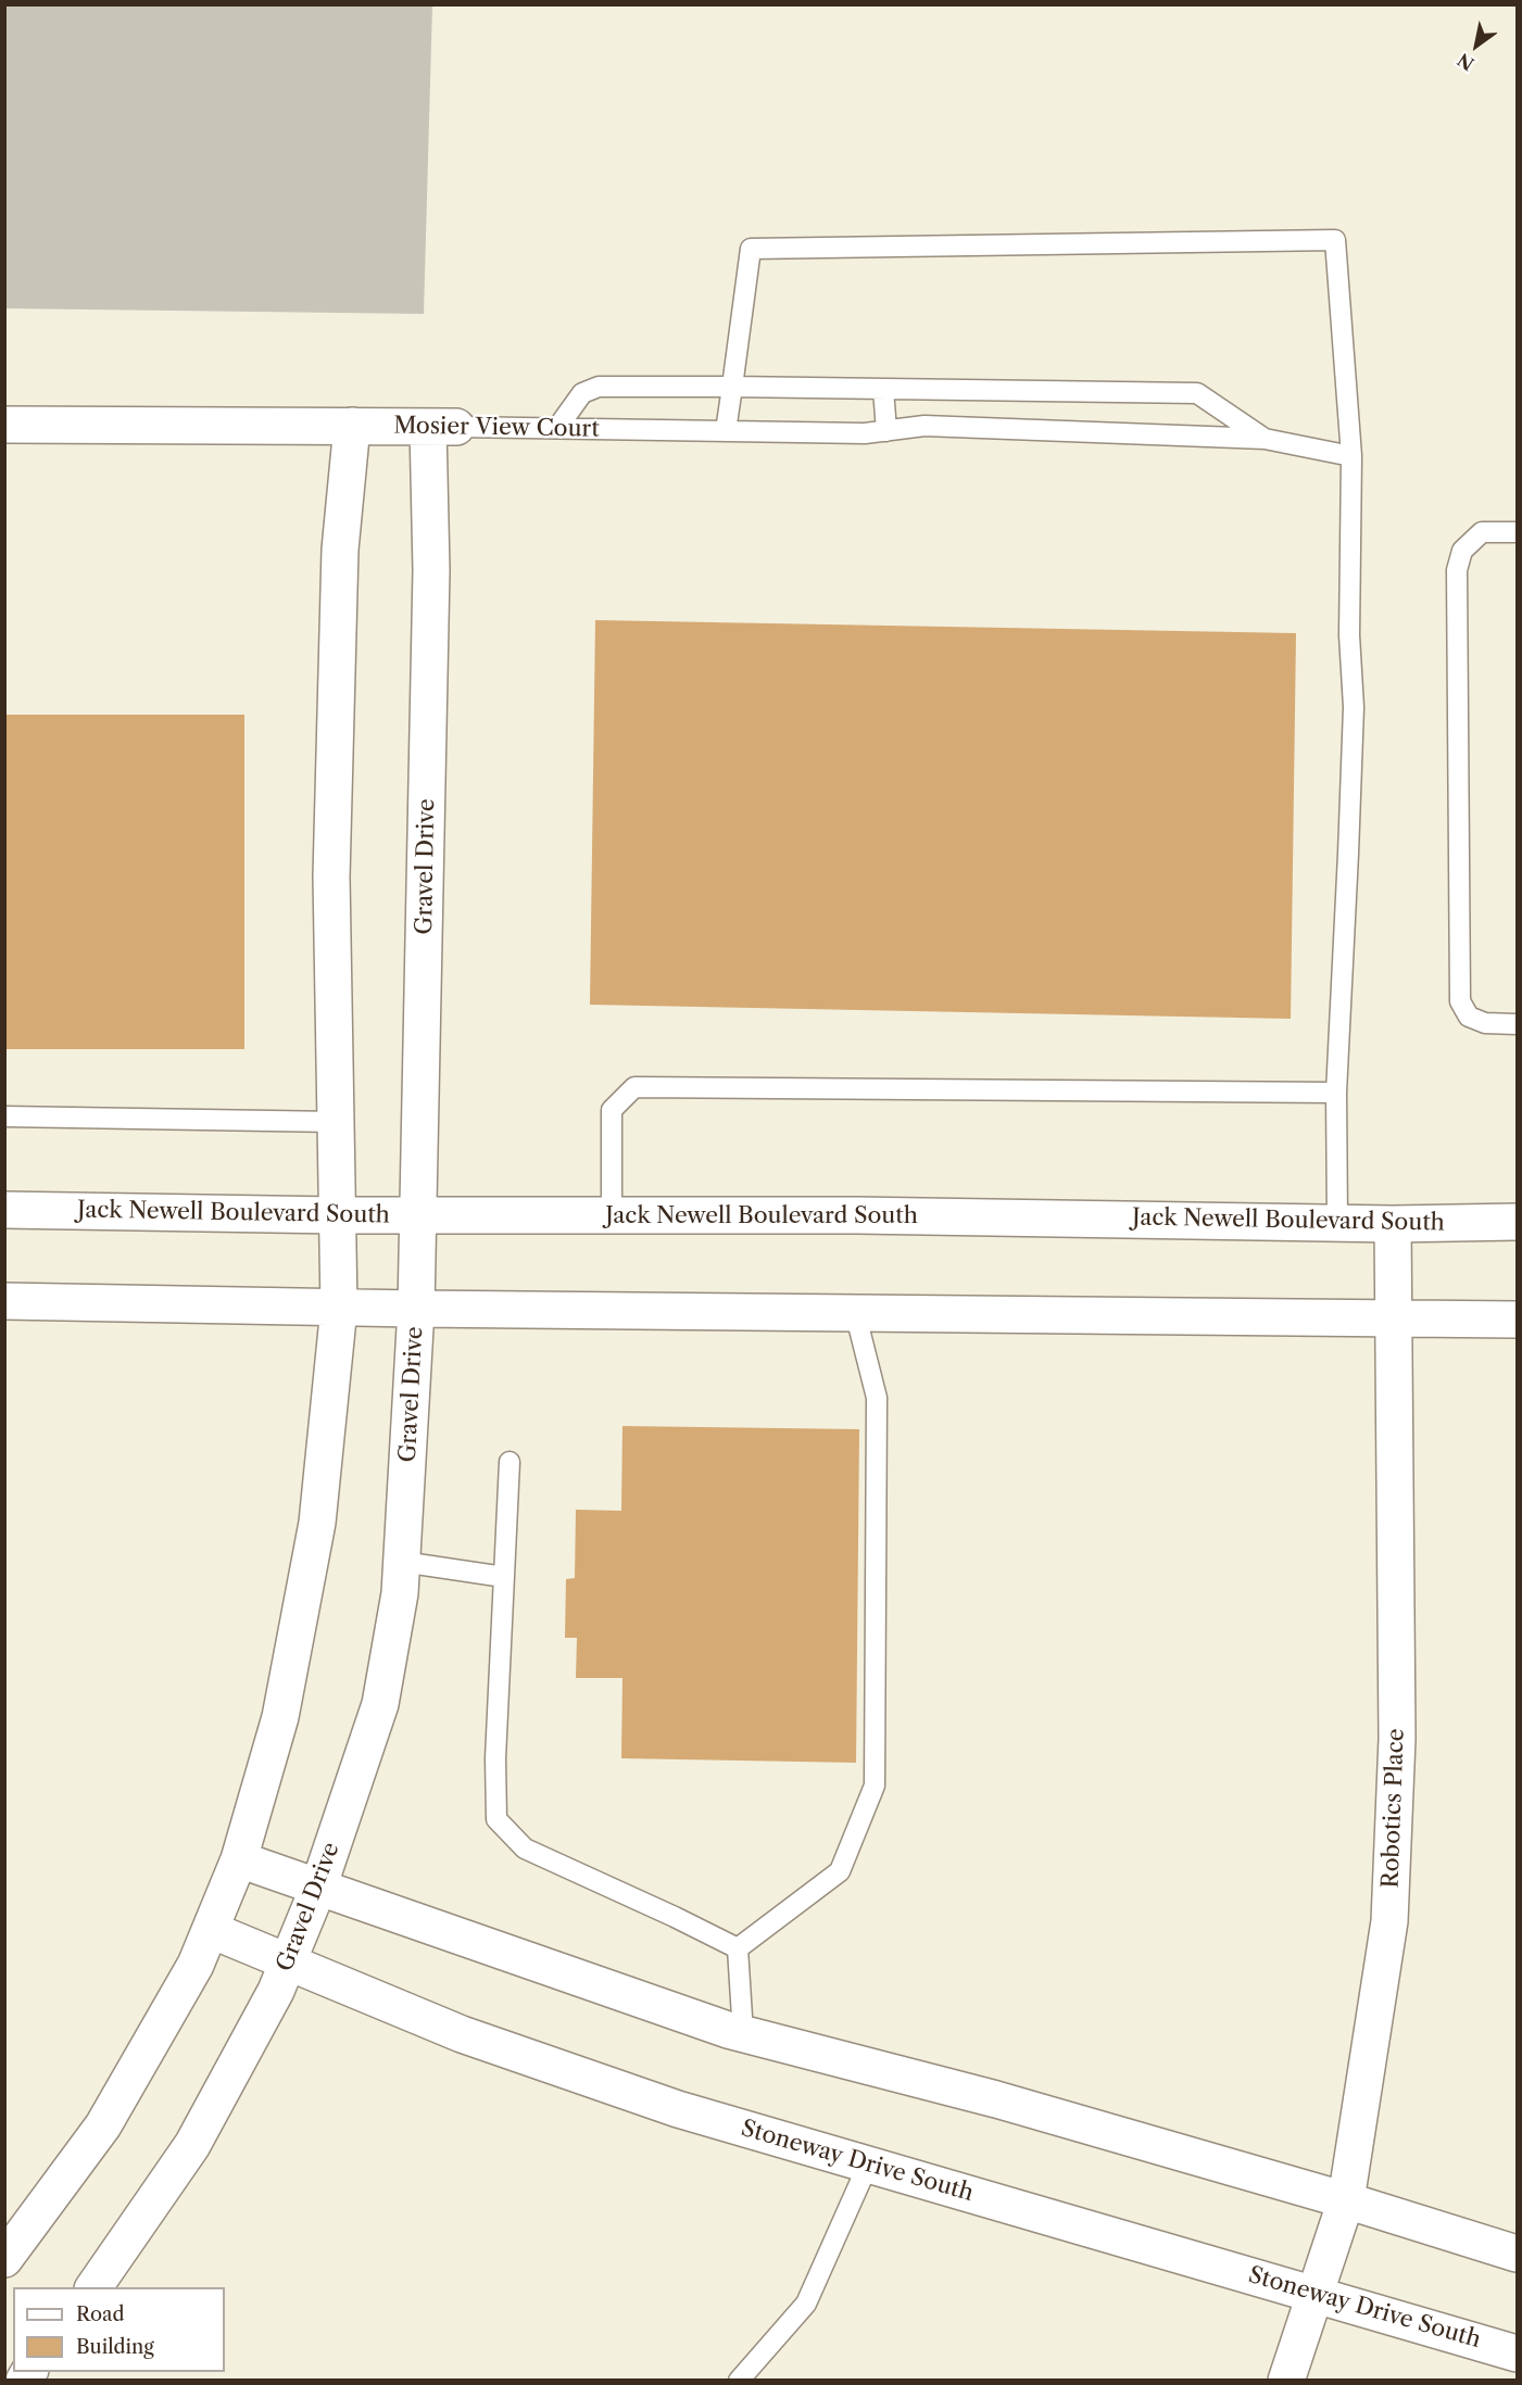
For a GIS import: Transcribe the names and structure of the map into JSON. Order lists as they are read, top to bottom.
{
  "streets": {
    "street": [
      "Mosier View Court",
      "Gravel Drive",
      "Jack Newell Boulevard South",
      "Robotics Place",
      "Stoneway Drive South"
    ]
  },
  "crossings": [
    ["Mosier View Court", "Gravel Drive"],
    ["Gravel Drive", "Jack Newell Boulevard South"],
    ["Gravel Drive", "Stoneway Drive South"],
    ["Jack Newell Boulevard South", "Robotics Place"],
    ["Robotics Place", "Stoneway Drive South"]
  ],
  "legend": ["Road", "Building"],
  "north": "bottom left"
}
